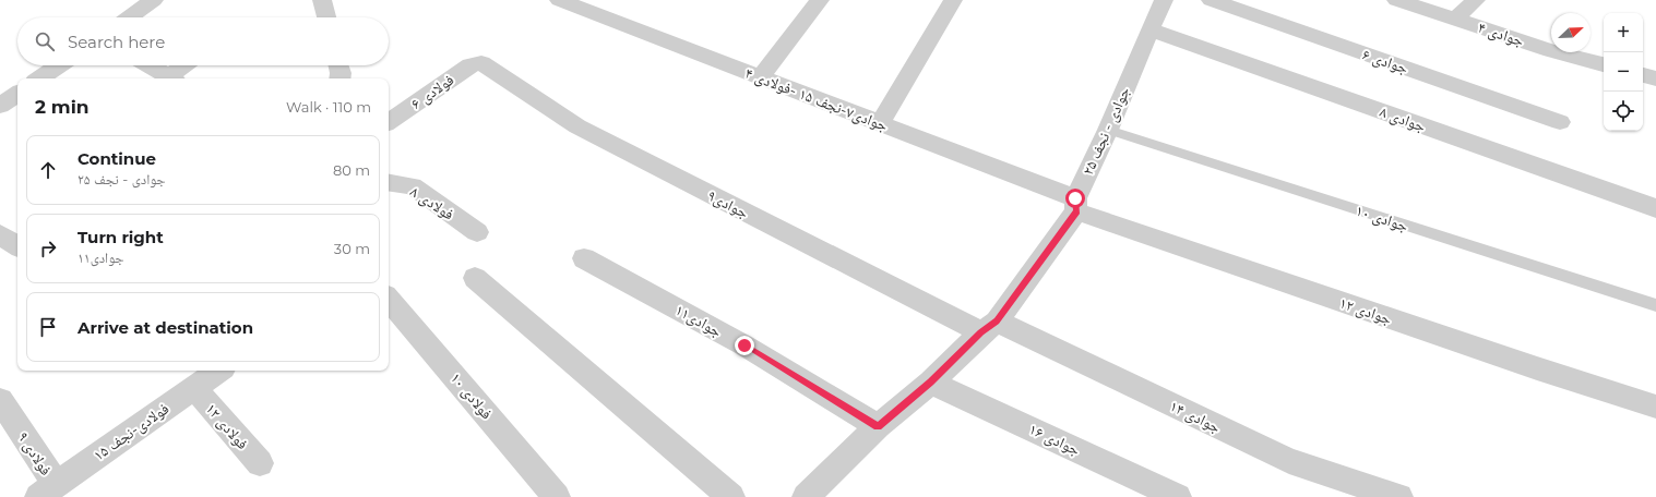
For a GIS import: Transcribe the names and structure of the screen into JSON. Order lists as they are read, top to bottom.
{
  "streets": {
    "street": [
      "جوادی ۴",
      "جوادی ۶",
      "فولادی ۶",
      "جوادی۷-نجف ۱۵ -فولادی ۴",
      "جوادی ۸",
      "جوادی - نجف ۲۵",
      "فولادی ۸",
      "جوادی۹",
      "جوادی ۱۲",
      "جوادی۱۱",
      "فولادی ۱۰",
      "جوادی ۱۴",
      "فولادی ۱۲",
      "فولادی-نجف ۱۵",
      "جوادی ۱۶",
      "فولادی ۹"
    ],
    "lane": ["جوادی ۱۰"]
  },
  "crossings": [
    ["فولادی ۶", "جوادی۹"],
    ["جوادی۷-نجف ۱۵ -فولادی ۴", "جوادی - نجف ۲۵"],
    ["جوادی۷-نجف ۱۵ -فولادی ۴", "جوادی ۱۲"],
    ["جوادی ۸", "جوادی - نجف ۲۵"],
    ["جوادی - نجف ۲۵", "جوادی۹"],
    ["جوادی - نجف ۲۵", "جوادی ۱۰"],
    ["جوادی - نجف ۲۵", "جوادی ۱۲"],
    ["جوادی - نجف ۲۵", "جوادی۱۱"],
    ["جوادی - نجف ۲۵", "جوادی ۱۴"],
    ["جوادی - نجف ۲۵", "جوادی ۱۶"],
    ["جوادی۹", "جوادی ۱۴"],
    ["فولادی ۱۲", "فولادی-نجف ۱۵"],
    ["فولادی-نجف ۱۵", "فولادی ۹"]
  ],
  "north": "top right",
  "page": {
    "map_buttons": ["+", "−"],
    "search": "Search here",
    "heading": ["2 min", "Walk · 110 m"],
    "list": [
      ["Continue", "جوادی - نجف ۲۵", "80 m"],
      ["Turn right", "جوادی۱۱", "30 m"],
      "Arrive at destination"
    ]
  }
}
